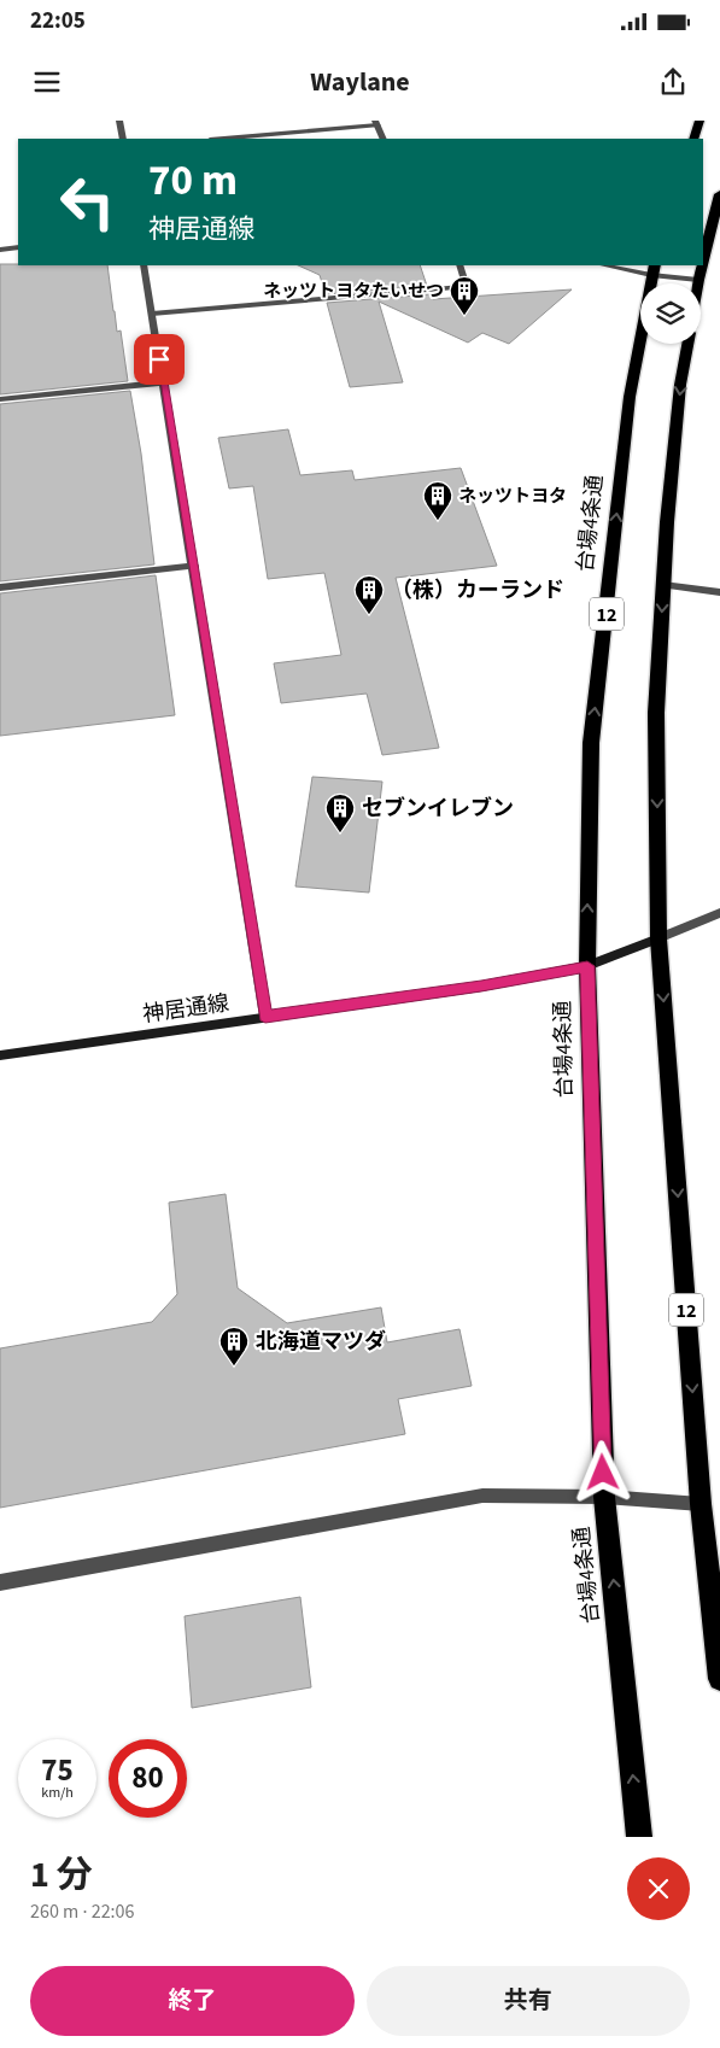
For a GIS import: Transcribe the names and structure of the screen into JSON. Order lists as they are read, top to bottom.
{
  "streets": {
    "highway": ["台場4条通", "12"],
    "street": ["神居通線"]
  },
  "crossings": [
    ["台場4条通", "神居通線"],
    ["12", "神居通線"]
  ],
  "places": {
    "building": [
      "ネッツトヨタたいせつ",
      "ネッツトヨタ",
      "（株）カーランド",
      "セブンイレブン",
      "北海道マツダ"
    ]
  },
  "page": {
    "status": "22:05",
    "header": "Waylane",
    "turn": ["70 m", "神居通線"],
    "speed": "75 km/h",
    "limit": "80",
    "heading": ["1 分", "260 m · 22:06"],
    "buttons": ["終了", "共有"]
  }
}
